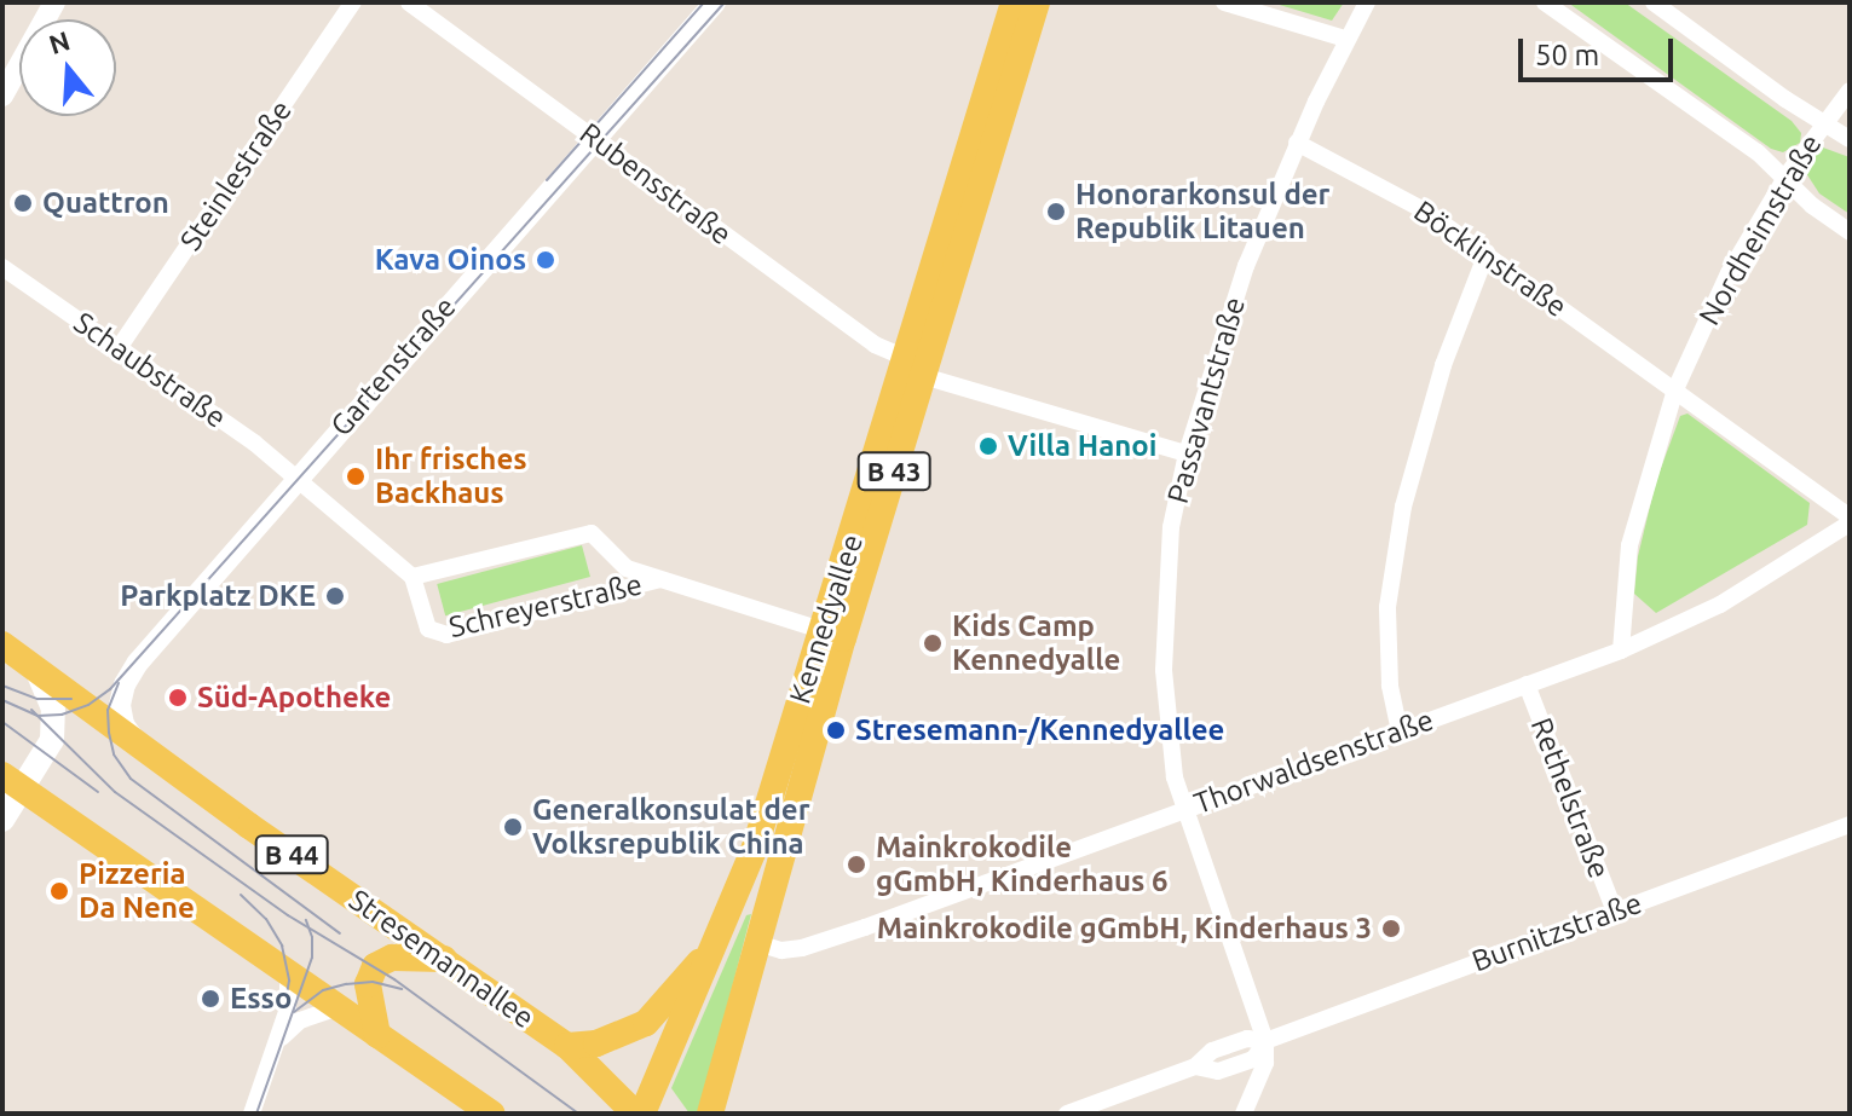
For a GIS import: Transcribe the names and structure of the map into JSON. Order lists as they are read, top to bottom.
{
  "streets": {
    "main road": [
      "B 43",
      "Kennedyallee",
      "B 44",
      "Stresemannallee"
    ],
    "street": [
      "Steinlestraße",
      "Rubensstraße",
      "Nordheimstraße",
      "Böcklinstraße",
      "Gartenstraße",
      "Schaubstraße",
      "Passavantstraße",
      "Schreyerstraße",
      "Thorwaldsenstraße",
      "Rethelstraße",
      "Burnitzstraße"
    ]
  },
  "crossings": [
    ["Steinlestraße", "Schaubstraße"],
    ["Rubensstraße", "Gartenstraße"],
    ["Rubensstraße", "Passavantstraße"],
    ["Rubensstraße", "Kennedyallee"],
    ["Nordheimstraße", "Böcklinstraße"],
    ["Nordheimstraße", "Thorwaldsenstraße"],
    ["Böcklinstraße", "Passavantstraße"],
    ["Böcklinstraße", "Thorwaldsenstraße"],
    ["Gartenstraße", "Schaubstraße"],
    ["Gartenstraße", "Stresemannallee"],
    ["Passavantstraße", "Thorwaldsenstraße"],
    ["Passavantstraße", "Burnitzstraße"],
    ["Schreyerstraße", "Kennedyallee"],
    ["Kennedyallee", "Thorwaldsenstraße"],
    ["Thorwaldsenstraße", "Rethelstraße"],
    ["Rethelstraße", "Burnitzstraße"]
  ],
  "places": [
    "Quattron",
    "Honorarkonsul der Republik Litauen",
    "Kava Oinos",
    "Villa Hanoi",
    "Ihr frisches Backhaus",
    "Parkplatz DKE",
    "Kids Camp Kennedyalle",
    "Süd-Apotheke",
    "Stresemann-/Kennedyallee",
    "Generalkonsulat der Volksrepublik China",
    "Mainkrokodile gGmbH, Kinderhaus 6",
    "Pizzeria Da Nene",
    "Mainkrokodile gGmbH, Kinderhaus 3",
    "Esso"
  ],
  "scale_bar": "50 m",
  "north": "top"
}
